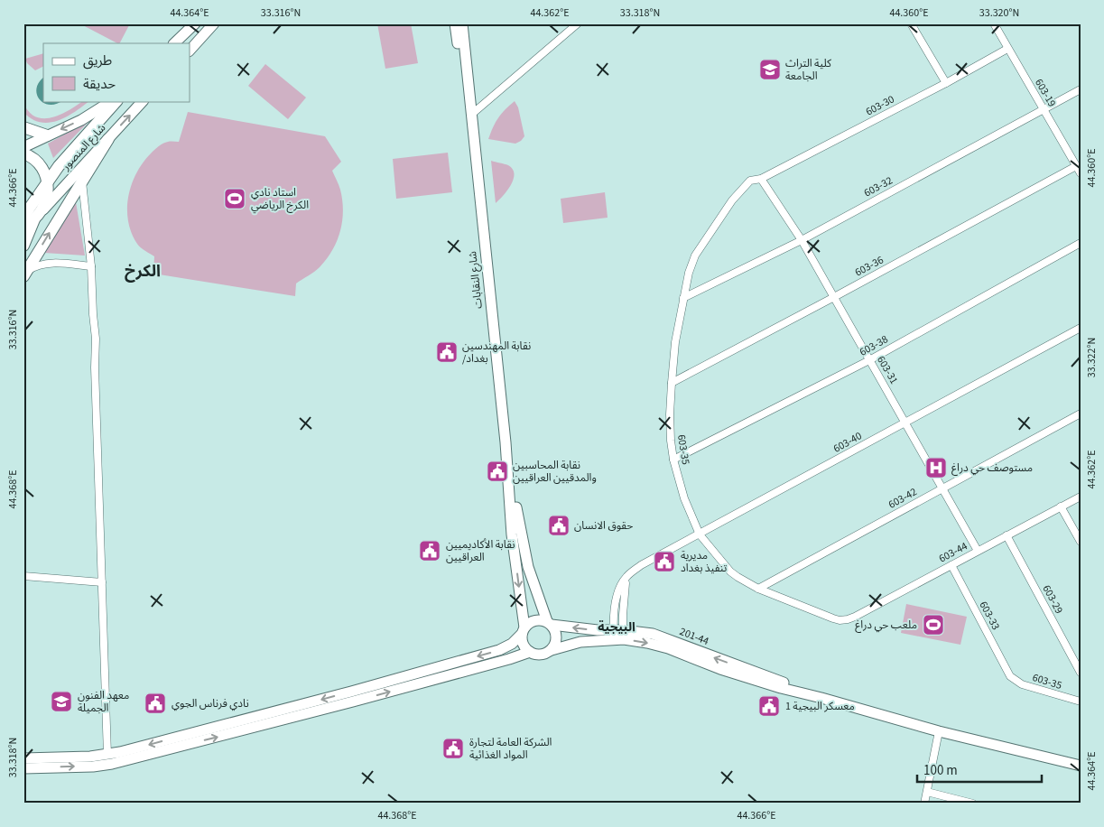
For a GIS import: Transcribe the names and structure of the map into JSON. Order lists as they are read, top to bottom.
{
  "streets": {
    "street": [
      "603-19",
      "603-30",
      "شارع المنصور",
      "603-32",
      "603-36",
      "شارع النقابات",
      "603-38",
      "603-31",
      "603-40",
      "603-35",
      "603-42",
      "603-44",
      "603-29",
      "603-33",
      "201-44"
    ]
  },
  "crossings": [
    ["603-19", "603-30"],
    ["603-19", "603-32"],
    ["603-19", "603-36"],
    ["603-30", "603-31"],
    ["603-30", "603-35"],
    ["603-32", "603-31"],
    ["603-32", "603-35"],
    ["603-36", "603-31"],
    ["603-36", "603-35"],
    ["شارع النقابات", "201-44"],
    ["603-38", "603-31"],
    ["603-38", "603-35"],
    ["603-31", "603-40"],
    ["603-31", "603-35"],
    ["603-31", "603-42"],
    ["603-31", "603-44"],
    ["603-40", "603-35"],
    ["603-40", "201-44"],
    ["603-35", "603-42"],
    ["603-35", "603-44"],
    ["603-35", "603-33"],
    ["603-44", "603-29"],
    ["603-44", "603-33"]
  ],
  "districts": ["الكرخ", "البيجية"],
  "places": {
    "school or university": ["كلية التراث الجامعة", "معهد الفنون الجميلة"],
    "sports": ["استاد نادي الكرخ الرياضي", "ملعب حي دراغ"],
    "public building": [
      "نقابة المهندسين /بغداد",
      "نقابة المحاسبين والمدقيين العراقيين",
      "حقوق الانسان",
      "نقابة الأكاديميين العراقيين",
      "مديرية تنفيذ بغداد",
      "نادي فرناس الجوي",
      "معسكر البيجية 1",
      "الشركة العامة لتجارة المواد الغذائية"
    ],
    "hospital": ["مستوصف حي دراغ"]
  },
  "legend": ["طريق", "حديقة"],
  "scale_bar": "100 m",
  "coordinates": [
    "44.364°E",
    "33.316°N",
    "44.362°E",
    "33.318°N",
    "44.360°E",
    "33.320°N",
    "44.366°E",
    "33.322°N",
    "44.368°E"
  ]
}
